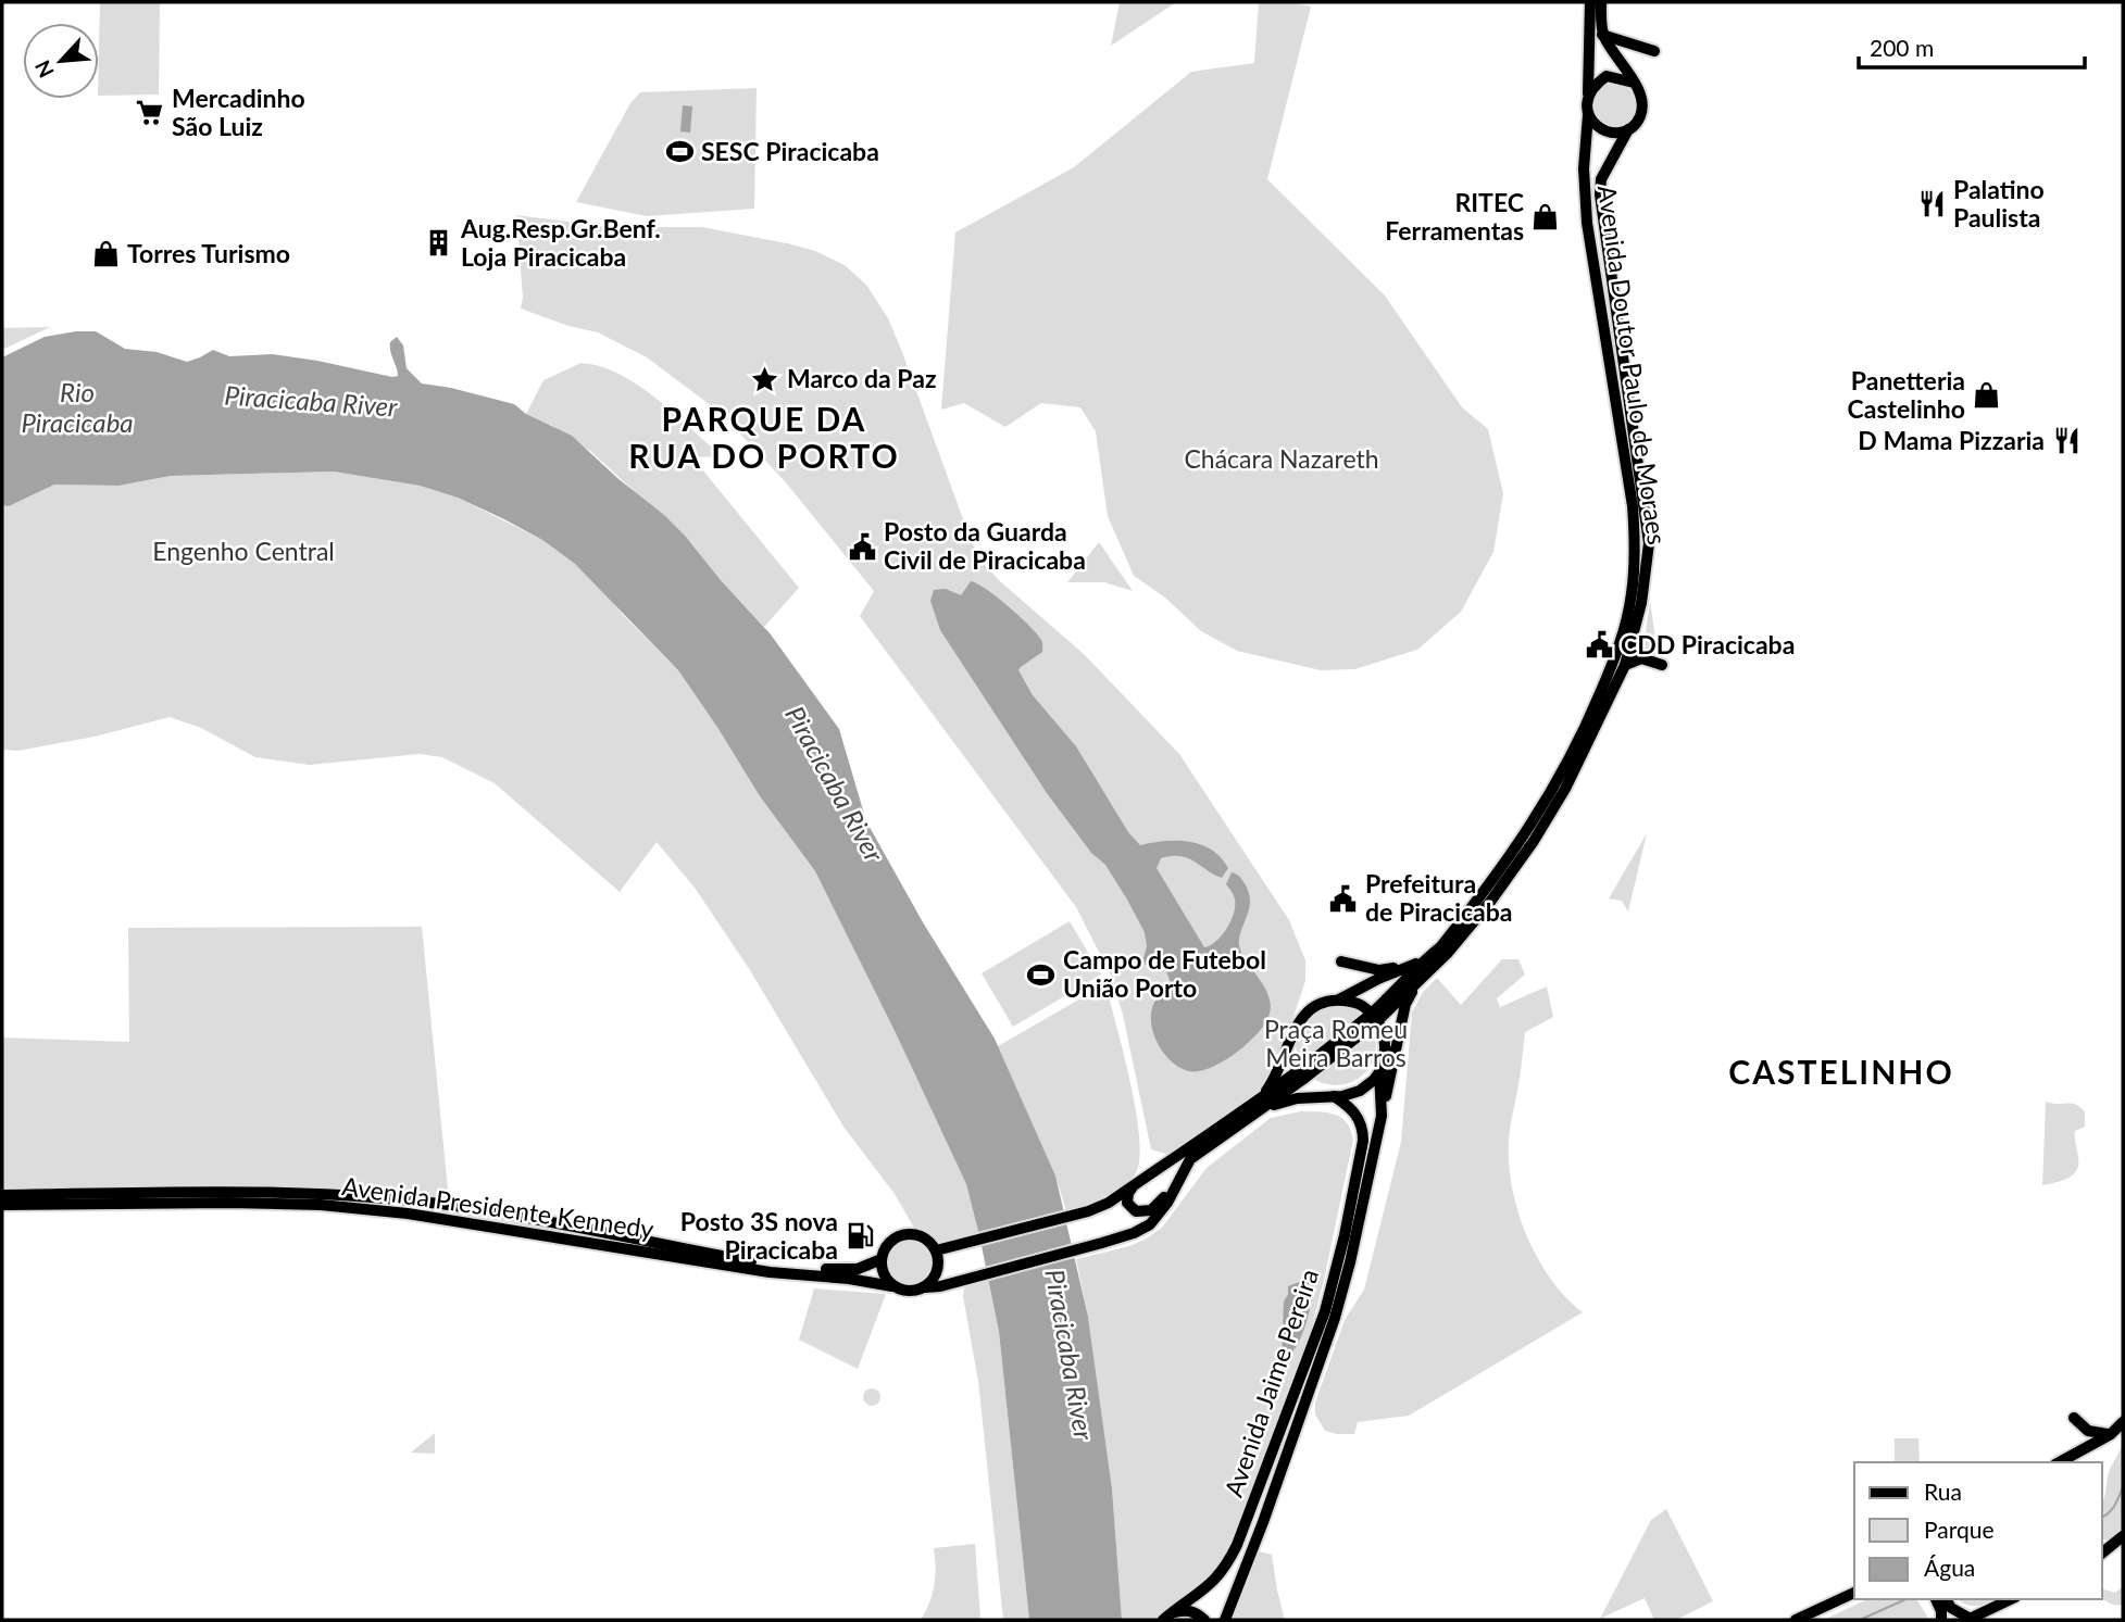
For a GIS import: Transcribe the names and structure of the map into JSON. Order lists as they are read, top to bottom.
{
  "streets": {
    "main road": ["Avenida Doutor Paulo de Moraes", "Avenida Presidente Kennedy", "Avenida Jaime Pereira"]
  },
  "crossings": [
    ["Avenida Doutor Paulo de Moraes", "Avenida Presidente Kennedy"],
    ["Avenida Doutor Paulo de Moraes", "Avenida Jaime Pereira"]
  ],
  "districts": ["PARQUE DA RUA DO PORTO", "CASTELINHO"],
  "water": ["Rio Piracicaba", "Piracicaba River"],
  "parks": ["Chácara Nazareth", "Engenho Central", "Praça Romeu Meira Barros"],
  "places": {
    "supermarket": ["Mercadinho São Luiz"],
    "sports": ["SESC Piracicaba", "Campo de Futebol União Porto"],
    "restaurant": ["Palatino Paulista", "D Mama Pizzaria"],
    "shop": ["RITEC Ferramentas", "Torres Turismo", "Panetteria Castelinho"],
    "building": ["Aug.Resp.Gr.Benf. Loja Piracicaba"],
    "place": ["Marco da Paz"],
    "public building": ["Posto da Guarda Civil de Piracicaba", "CDD Piracicaba", "Prefeitura de Piracicaba"],
    "fuel station": ["Posto 3S nova Piracicaba"]
  },
  "legend": ["Rua", "Parque", "Água"],
  "scale_bar": "200 m",
  "north": "bottom left"
}
